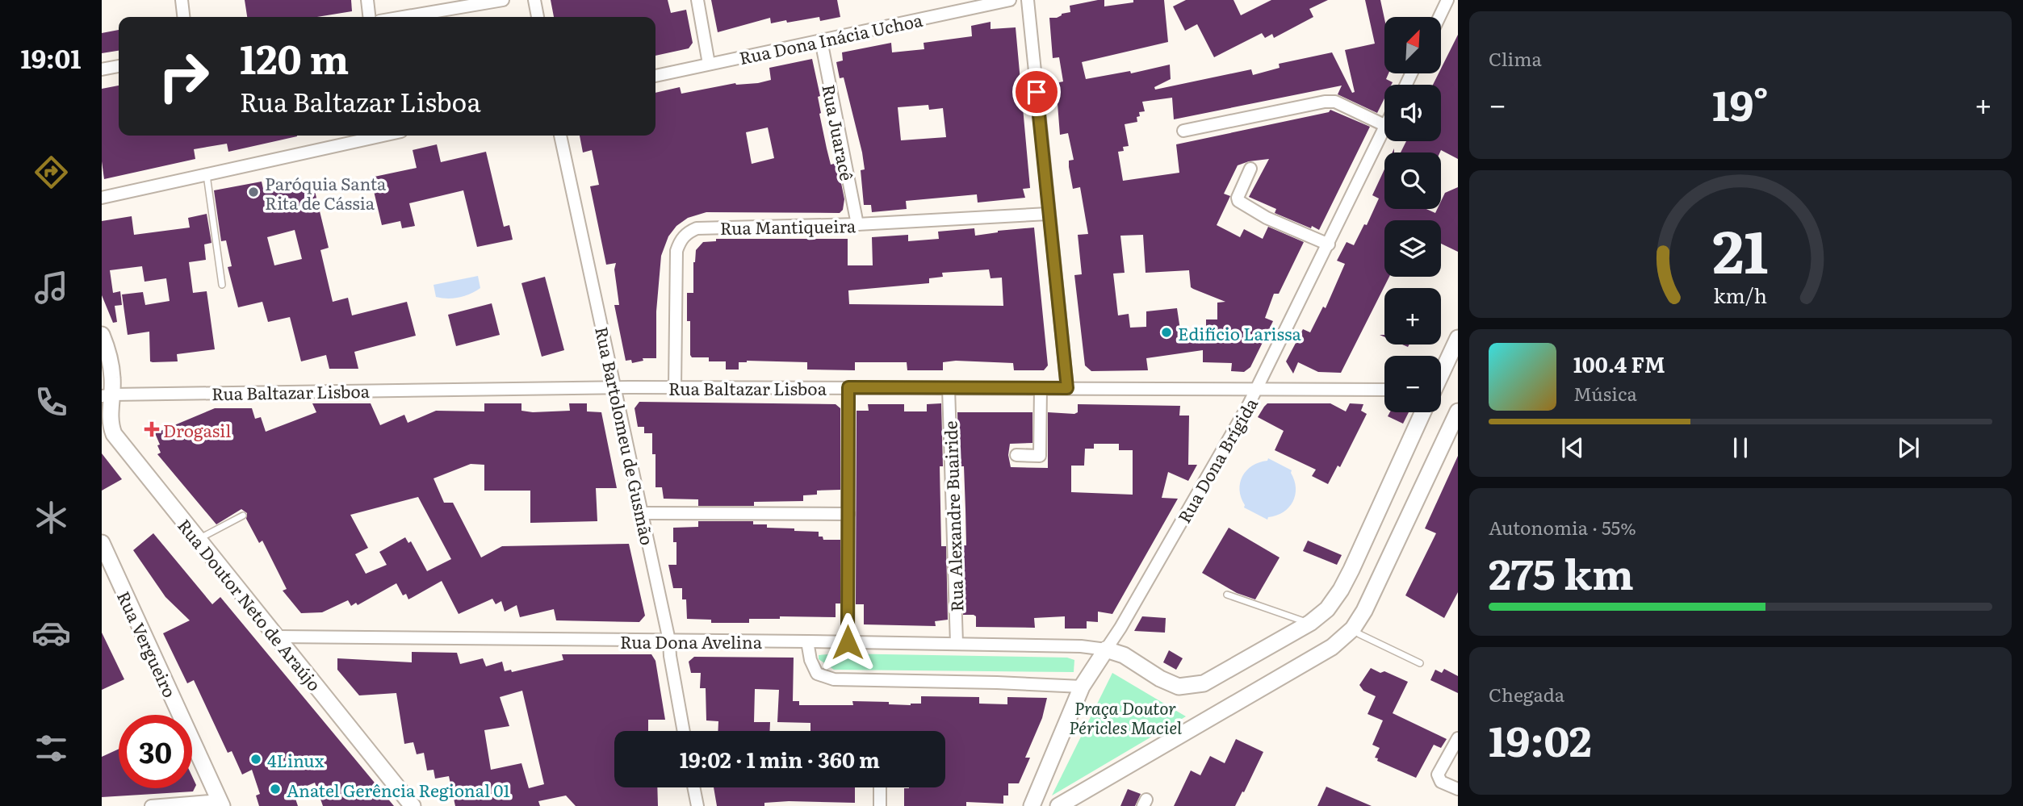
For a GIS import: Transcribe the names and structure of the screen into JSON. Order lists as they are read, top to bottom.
{
  "streets": {
    "street": [
      "Rua Dona Inácia Uchoa",
      "Rua Juaracê",
      "Rua Mantiqueira",
      "Rua Baltazar Lisboa",
      "Rua Bartolomeu de Gusmão",
      "Rua Dona Brígida",
      "Rua Alexandre Buairide",
      "Rua Doutor Neto de Araújo",
      "Rua Dona Avelina",
      "Rua Vergueiro"
    ]
  },
  "crossings": [
    ["Rua Dona Inácia Uchoa", "Rua Juaracê"],
    ["Rua Juaracê", "Rua Mantiqueira"],
    ["Rua Mantiqueira", "Rua Baltazar Lisboa"],
    ["Rua Baltazar Lisboa", "Rua Bartolomeu de Gusmão"],
    ["Rua Baltazar Lisboa", "Rua Dona Brígida"],
    ["Rua Baltazar Lisboa", "Rua Alexandre Buairide"],
    ["Rua Baltazar Lisboa", "Rua Doutor Neto de Araújo"],
    ["Rua Bartolomeu de Gusmão", "Rua Dona Avelina"],
    ["Rua Dona Brígida", "Rua Dona Avelina"],
    ["Rua Alexandre Buairide", "Rua Dona Avelina"],
    ["Rua Doutor Neto de Araújo", "Rua Dona Avelina"]
  ],
  "parks": ["Praça Doutor Péricles Maciel"],
  "places": {
    "other": [
      "Paróquia Santa Rita de Cássia",
      "Edifício Larissa",
      "4Linux",
      "Anatel Gerência Regional 01"
    ],
    "health": ["Drogasil"]
  },
  "north": "top right",
  "page": {
    "tabs": "19:01",
    "tile": [
      "Clima",
      ["Autonomia · 55%", "275 km"],
      ["Chegada", "19:02"]
    ],
    "map_buttons": ["+", "−"],
    "turn": ["120 m", "Rua Baltazar Lisboa"],
    "heat": ["−", "19°", "+"],
    "song": ["100.4 FM", "Música"],
    "limit": "30",
    "trip": "19:02 · 1 min · 360 m",
    "gauge": ["21", "km/h"]
  }
}
